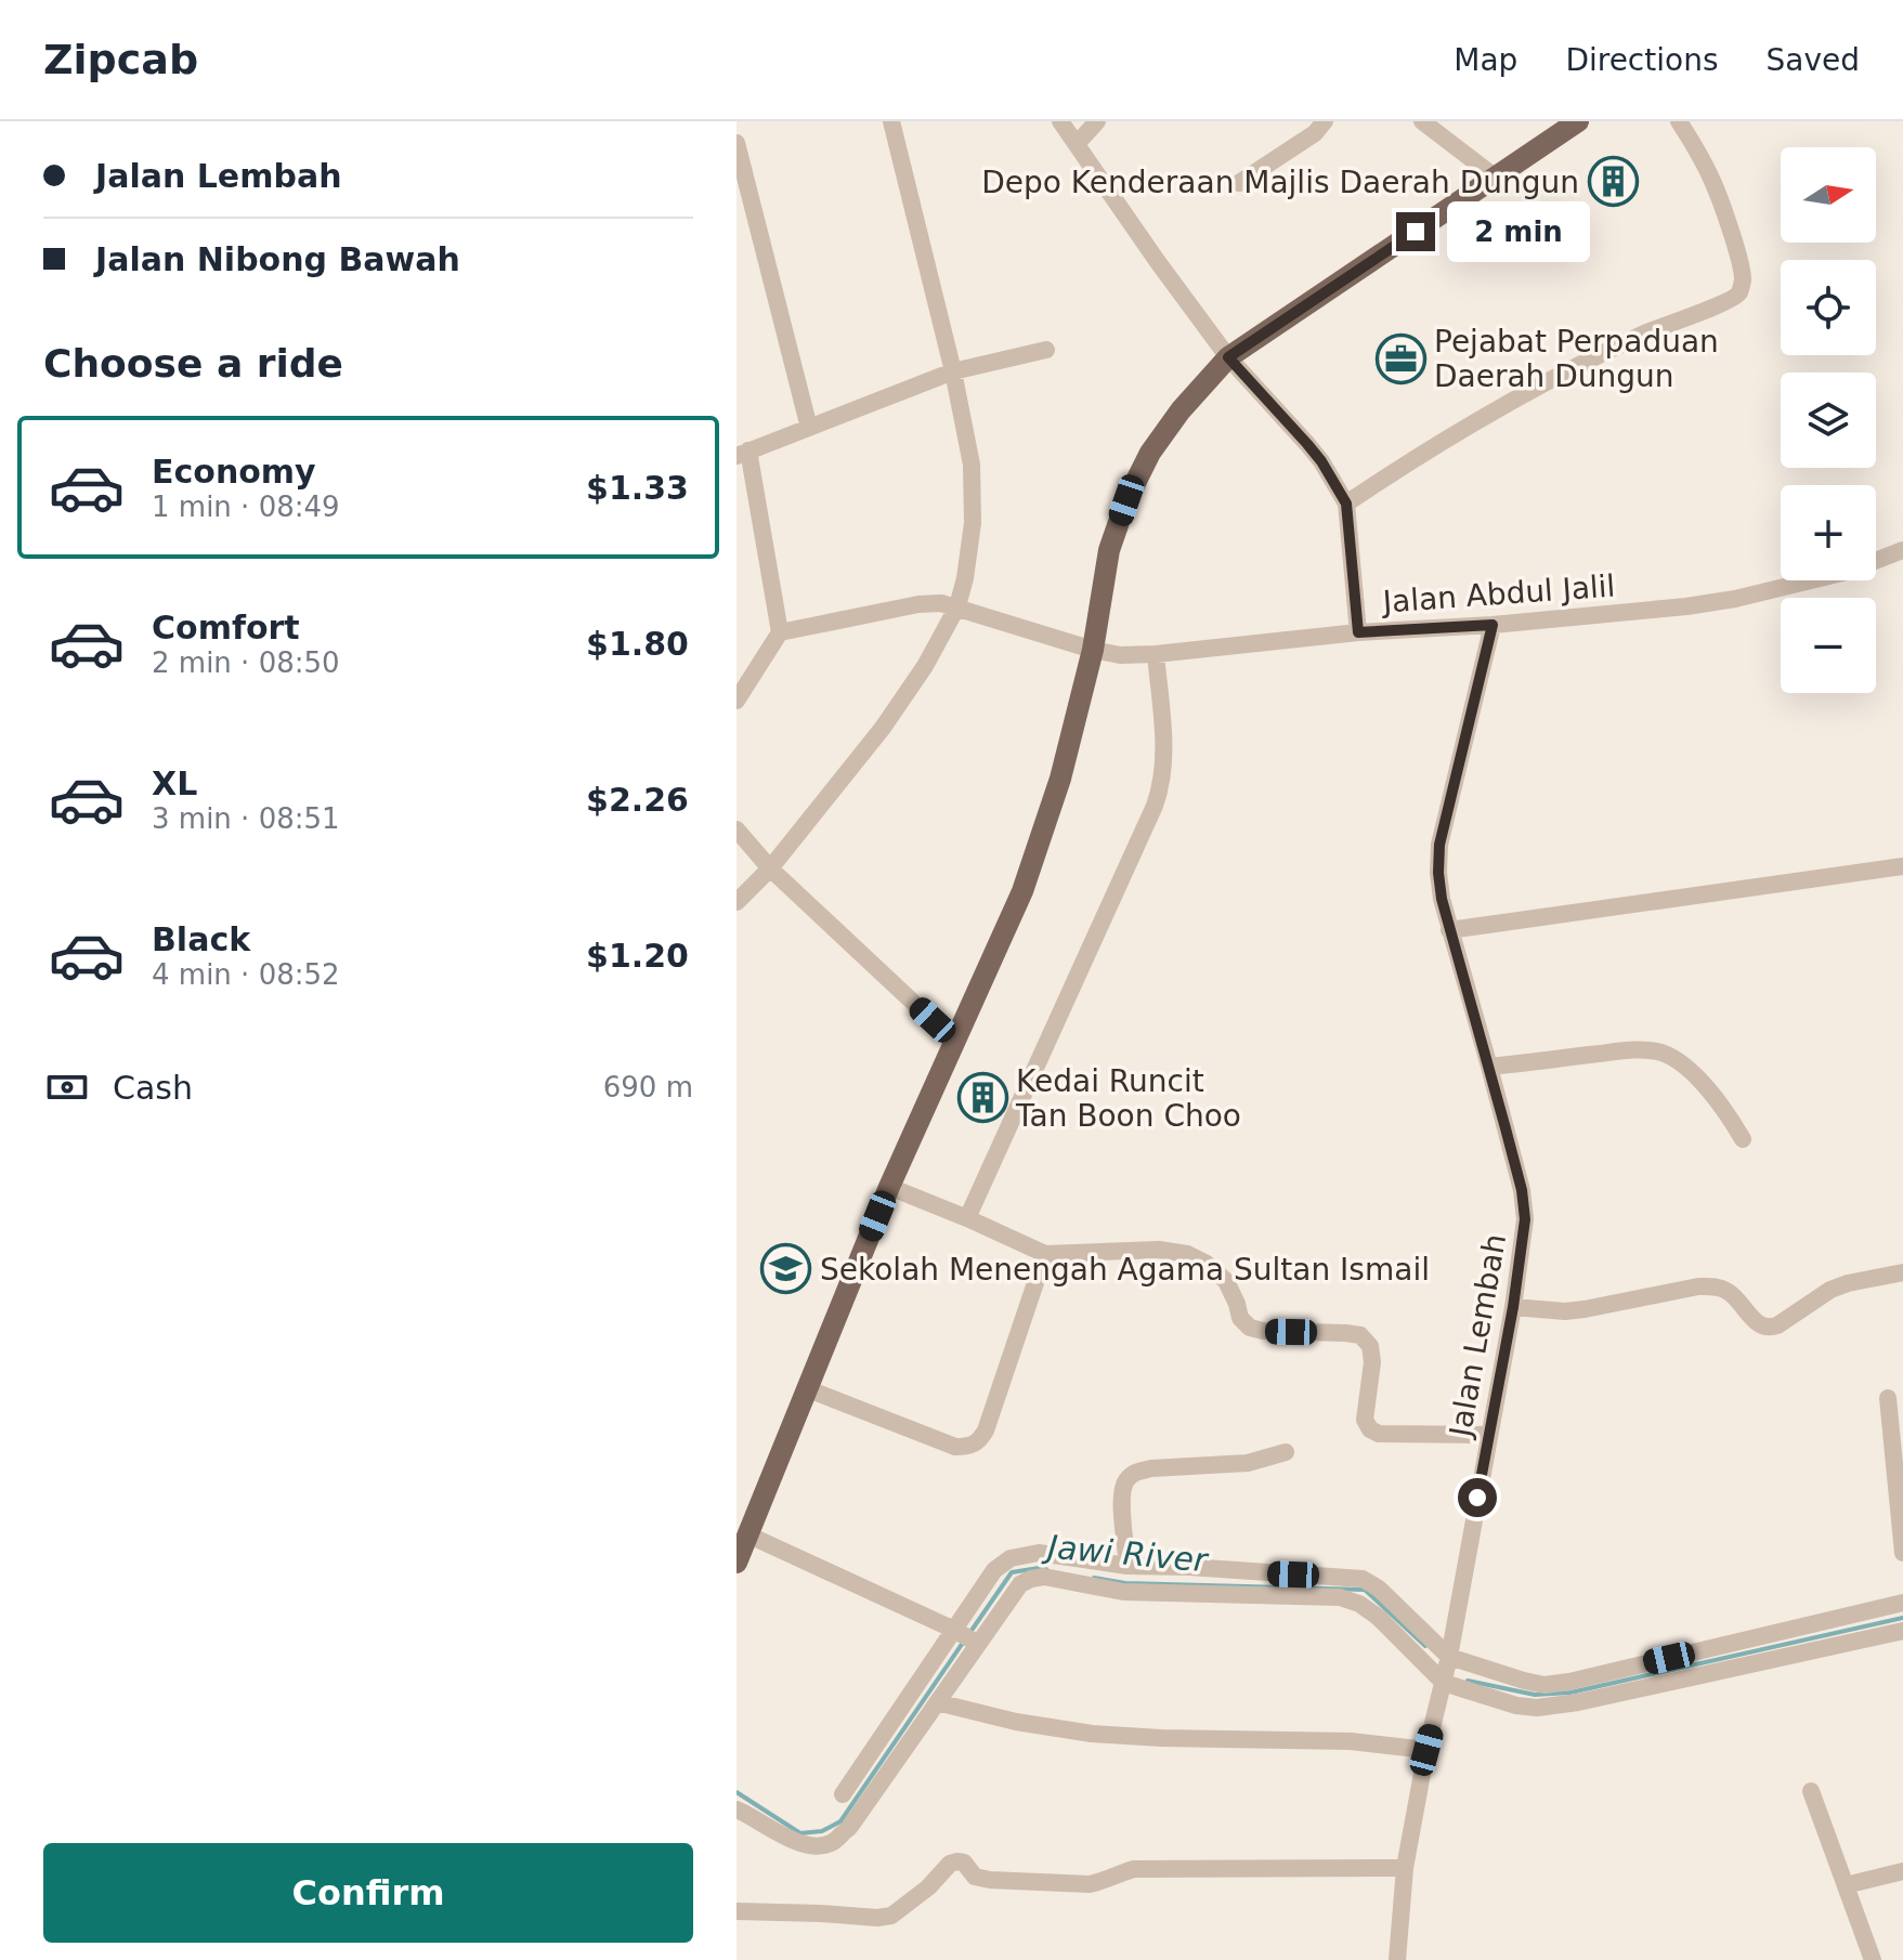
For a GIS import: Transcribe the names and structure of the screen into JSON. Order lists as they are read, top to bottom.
{
  "streets": {
    "street": ["Jalan Abdul Jalil", "Jalan Lembah"]
  },
  "crossings": [
    ["Jalan Abdul Jalil", "Jalan Lembah"]
  ],
  "water": ["Jawi River"],
  "places": {
    "building": ["Depo Kenderaan Majlis Daerah Dungun", "Kedai Runcit Tan Boon Choo"],
    "office": ["Pejabat Perpaduan Daerah Dungun"],
    "school or university": ["Sekolah Menengah Agama Sultan Ismail"]
  },
  "north": "right",
  "page": {
    "header": "Zipcab",
    "nav": ["Map", "Directions", "Saved"],
    "banner": ["Jalan Lembah", "Jalan Nibong Bawah"],
    "map_buttons": ["+", "−"],
    "bubble": "2 min",
    "heading": "Choose a ride",
    "list": [
      {
        "name": "Economy",
        "note": "1 min · 08:49",
        "value": "$1.33"
      },
      {
        "name": "Comfort",
        "note": "2 min · 08:50",
        "value": "$1.80"
      },
      {
        "name": "XL",
        "note": "3 min · 08:51",
        "value": "$2.26"
      },
      {
        "name": "Black",
        "note": "4 min · 08:52",
        "value": "$1.20"
      }
    ],
    "pay": ["Cash", "690 m"],
    "buttons": "Confirm"
  }
}
